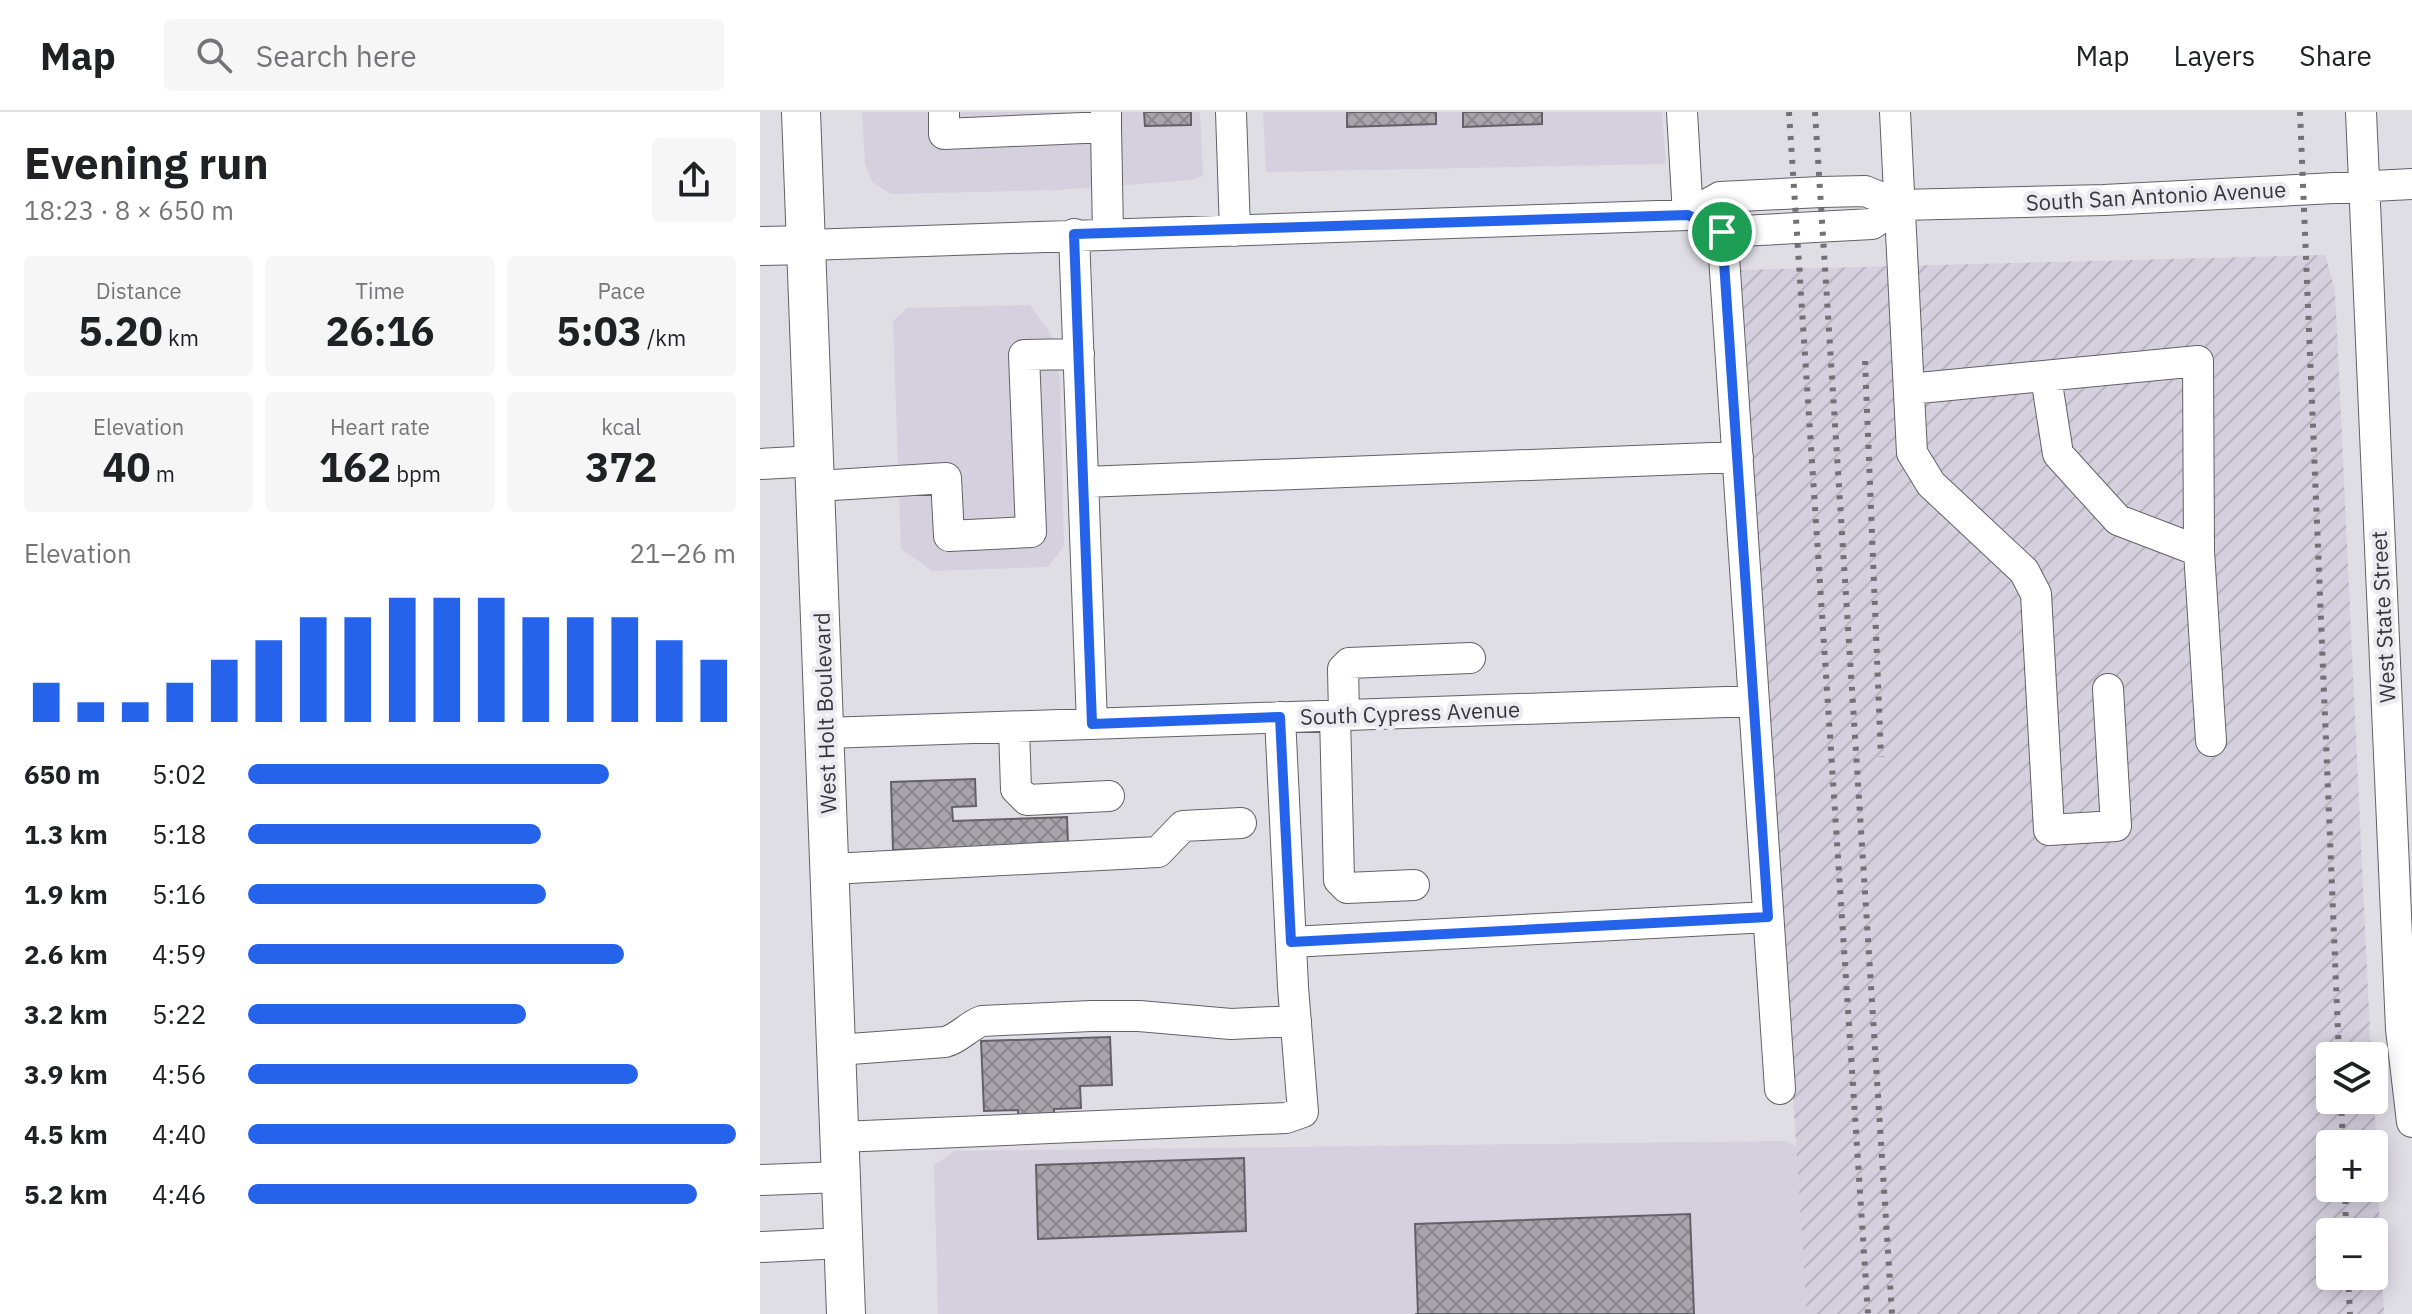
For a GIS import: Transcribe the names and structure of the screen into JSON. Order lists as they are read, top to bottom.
{
  "streets": {
    "main road": ["West Holt Boulevard"],
    "street": ["South San Antonio Avenue", "West State Street", "South Cypress Avenue"]
  },
  "crossings": [
    ["South San Antonio Avenue", "West State Street"],
    ["South San Antonio Avenue", "West Holt Boulevard"],
    ["West Holt Boulevard", "South Cypress Avenue"]
  ],
  "page": {
    "header": "Map",
    "search": "Search here",
    "nav": ["Map", "Layers", "Share"],
    "heading": ["Evening run", "18:23 · 8 × 650 m"],
    "stats": [
      ["Distance", "5.20 km"],
      ["Time", "26:16"],
      ["Pace", "5:03 /km"],
      ["Elevation", "40 m"],
      ["Heart rate", "162 bpm"],
      ["kcal", "372"]
    ],
    "chart": ["Elevation", "21–26 m"],
    "list": [
      {
        "name": "650 m",
        "note": "5:02"
      },
      {
        "name": "1.3 km",
        "note": "5:18"
      },
      {
        "name": "1.9 km",
        "note": "5:16"
      },
      {
        "name": "2.6 km",
        "note": "4:59"
      },
      {
        "name": "3.2 km",
        "note": "5:22"
      },
      {
        "name": "3.9 km",
        "note": "4:56"
      },
      {
        "name": "4.5 km",
        "note": "4:40"
      },
      {
        "name": "5.2 km",
        "note": "4:46"
      }
    ],
    "map_buttons": ["+", "−"]
  }
}
